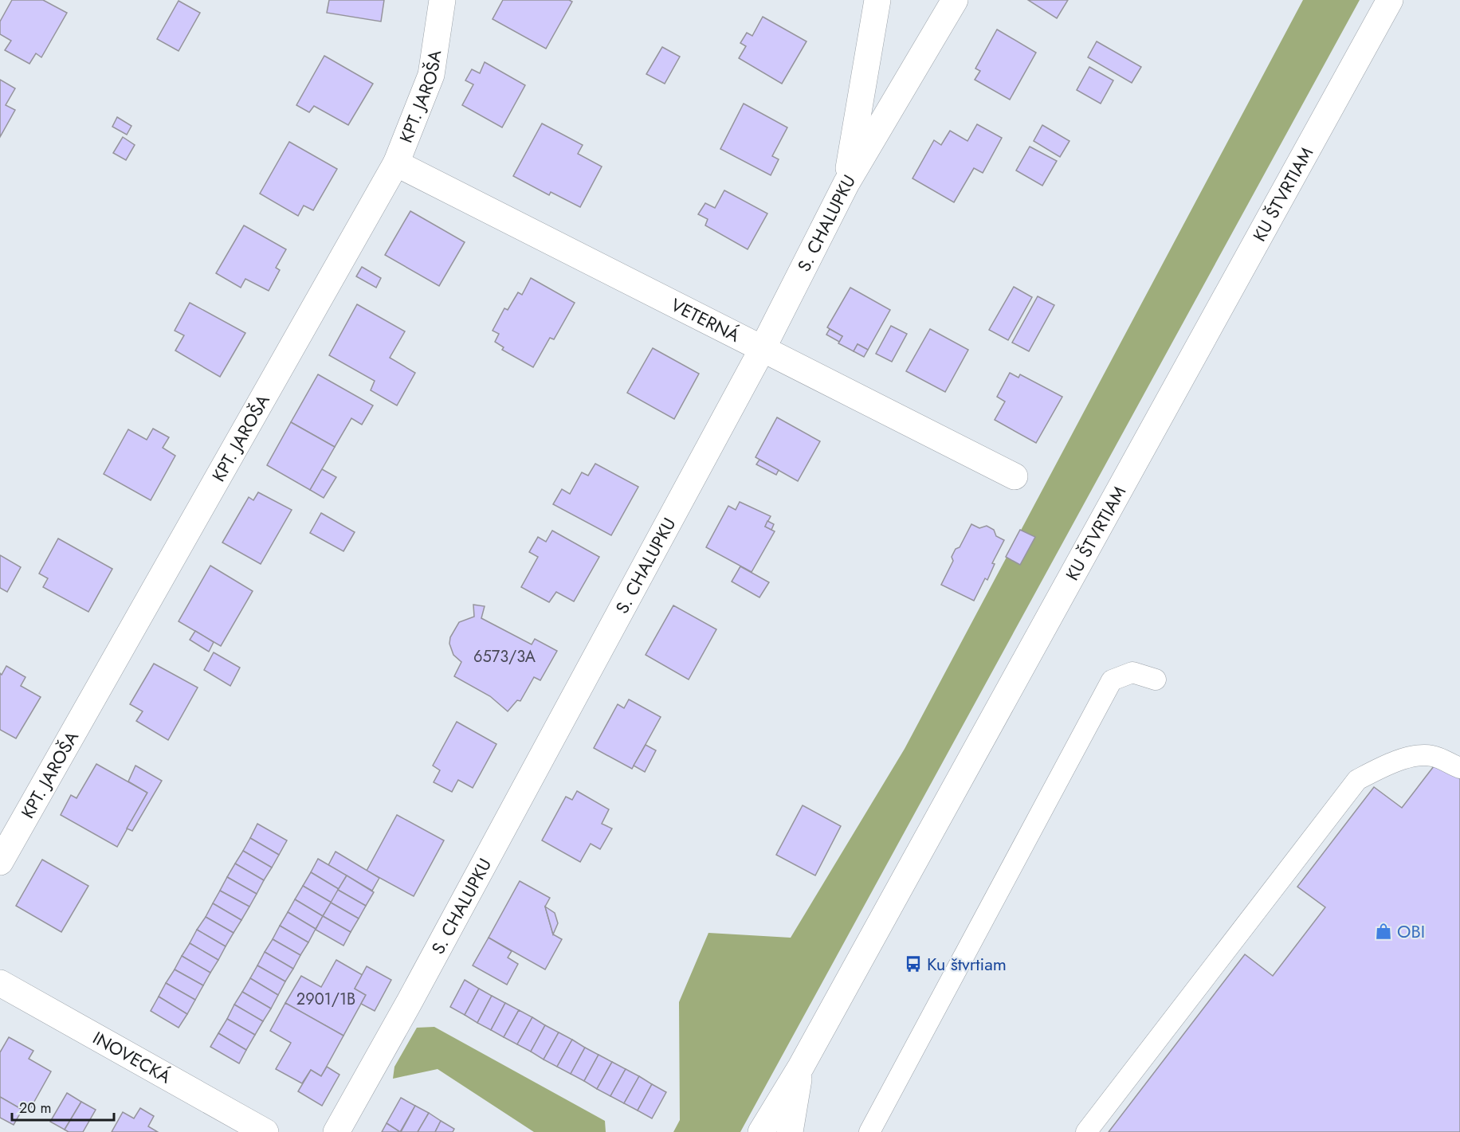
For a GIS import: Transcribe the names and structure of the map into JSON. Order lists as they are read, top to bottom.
{
  "streets": {
    "street": [
      "KPT. JAROŠA",
      "KU ŠTVRTIAM",
      "S. CHALUPKU",
      "VETERNÁ",
      "INOVECKÁ"
    ]
  },
  "crossings": [
    ["KPT. JAROŠA", "VETERNÁ"],
    ["S. CHALUPKU", "VETERNÁ"]
  ],
  "places": {
    "shop": ["OBI"],
    "bus stop": ["Ku štvrtiam"]
  },
  "house_numbers": ["6573/3A", "2901/1B"],
  "scale_bar": "20 m"
}
